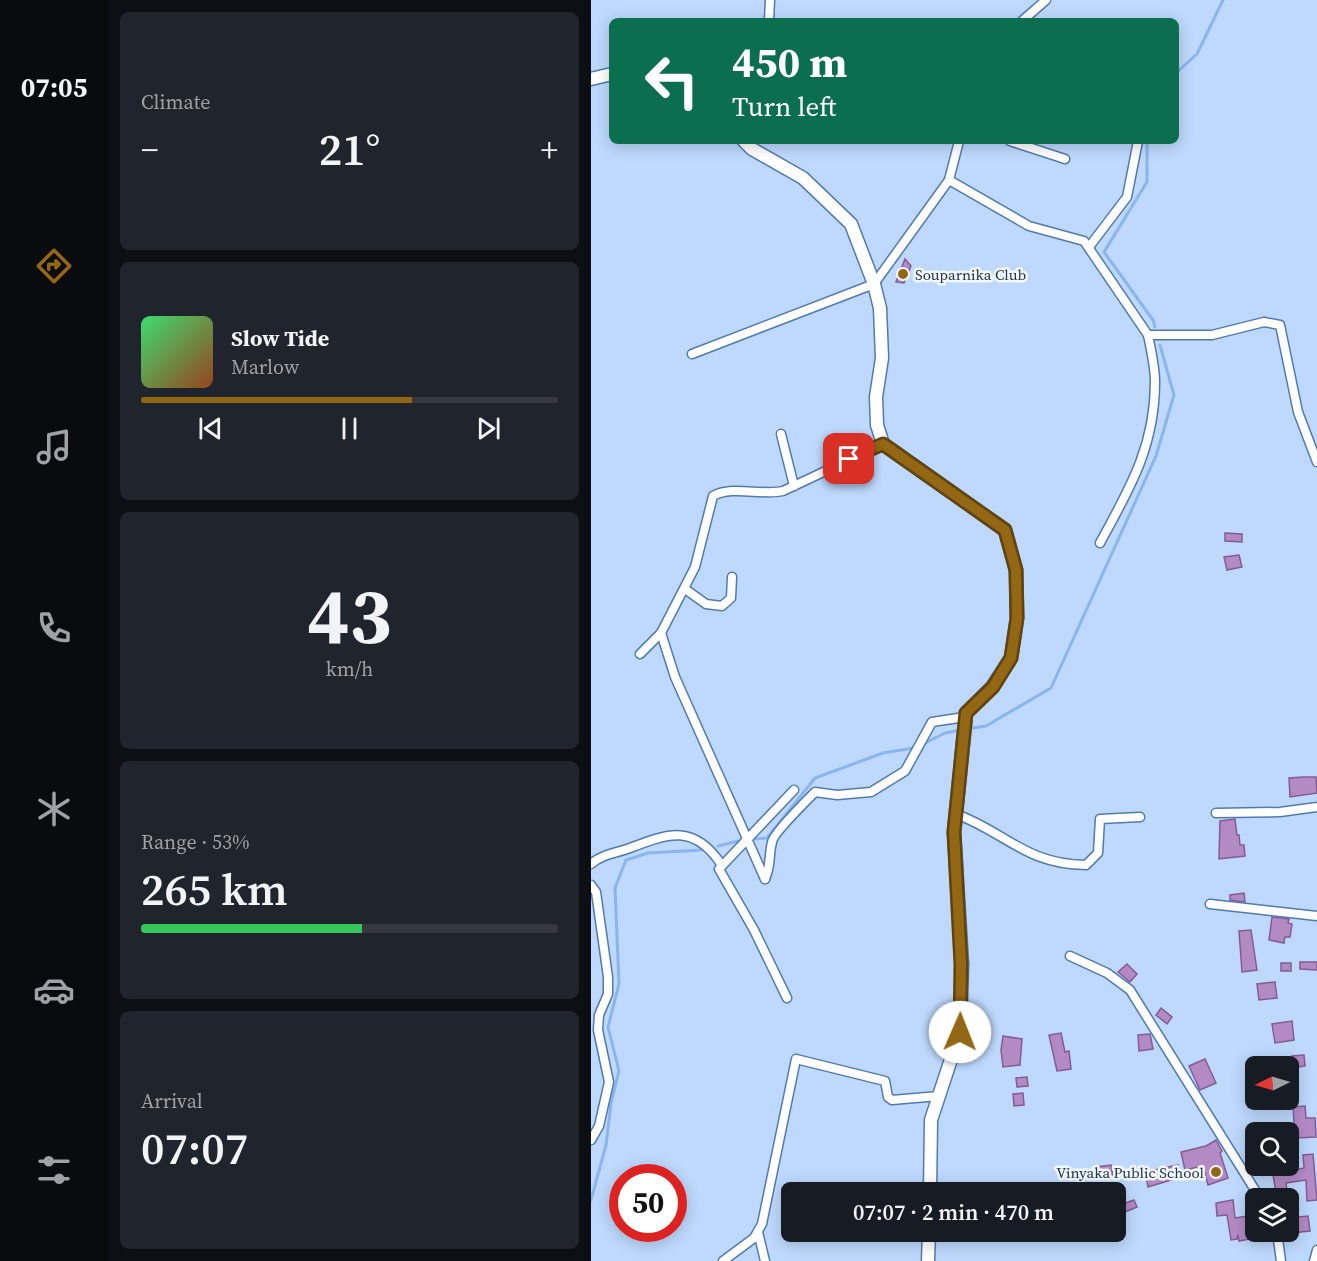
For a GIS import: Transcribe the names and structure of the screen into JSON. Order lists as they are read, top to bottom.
{
  "places": ["Souparnika Club", "Vinyaka Public School"],
  "north": "left",
  "page": {
    "tabs": "07:05",
    "tile": [
      "Climate",
      ["43", "km/h"],
      ["Range · 53%", "265 km"],
      ["Arrival", "07:07"]
    ],
    "turn": ["450 m", "Turn left"],
    "heat": ["−", "21°", "+"],
    "song": ["Slow Tide", "Marlow"],
    "limit": "50",
    "trip": "07:07 · 2 min · 470 m"
  }
}
